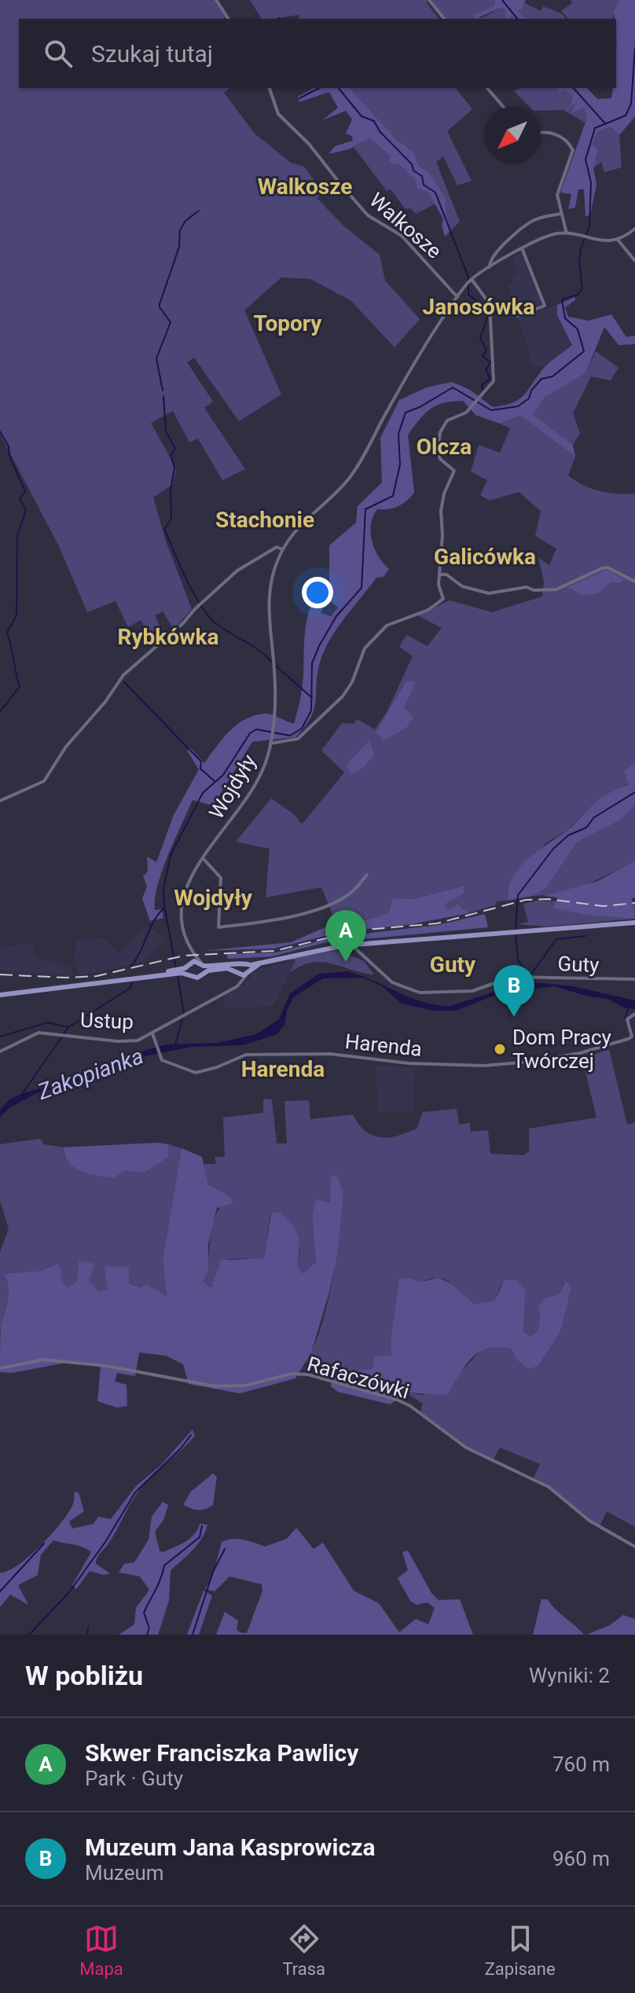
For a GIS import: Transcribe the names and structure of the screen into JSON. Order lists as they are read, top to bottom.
{
  "streets": {
    "main road": ["Ustup"],
    "street": [
      "Walkosze",
      "Wojdyły",
      "Guty",
      "Harenda",
      "Rafaczówki"
    ]
  },
  "crossings": [
    ["Wojdyły", "Ustup"],
    ["Ustup", "Harenda"]
  ],
  "districts": [
    "Walkosze",
    "Janosówka",
    "Topory",
    "Olcza",
    "Stachonie",
    "Galicówka",
    "Rybkówka",
    "Wojdyły",
    "Guty",
    "Harenda"
  ],
  "water": ["Zakopianka"],
  "places": ["Dom Pracy Twórczej"],
  "north": "bottom left",
  "page": {
    "search": "Szukaj tutaj",
    "pins": ["A", "B"],
    "heading": ["W pobliżu", "Wyniki: 2"],
    "list": [
      {
        "mark": "A",
        "name": "Skwer Franciszka Pawlicy",
        "note": "Park · Guty",
        "value": "760 m"
      },
      {
        "mark": "B",
        "name": "Muzeum Jana Kasprowicza",
        "note": "Muzeum",
        "value": "960 m"
      }
    ],
    "nav": ["Mapa", "Trasa", "Zapisane"]
  }
}
